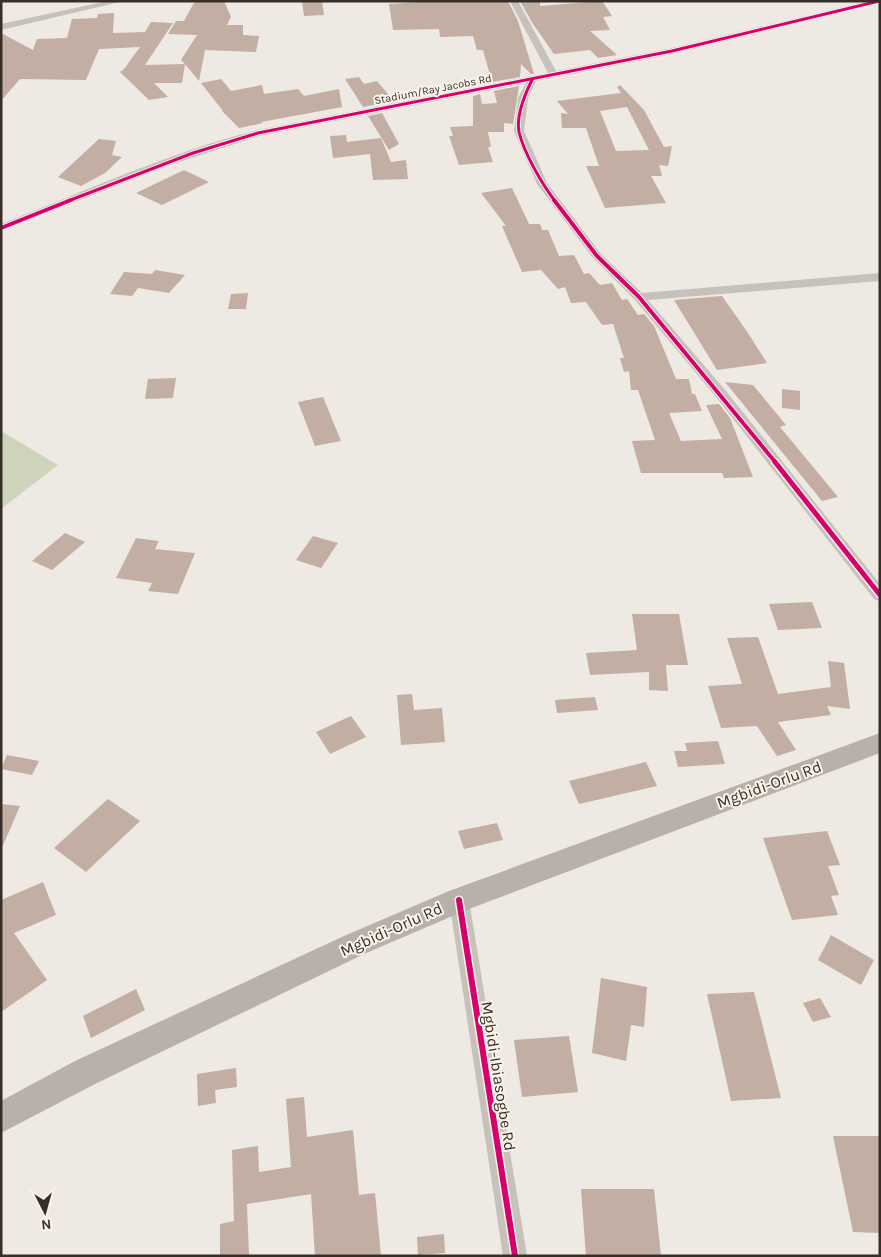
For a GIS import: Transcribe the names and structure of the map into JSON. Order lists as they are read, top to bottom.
{
  "streets": {
    "main road": ["Mgbidi-Orlu Rd"],
    "street": ["Stadium/Ray Jacobs Rd", "Mgbidi-Ibiasogbe Rd"]
  },
  "crossings": [
    ["Mgbidi-Orlu Rd", "Mgbidi-Ibiasogbe Rd"]
  ],
  "north": "bottom"
}
